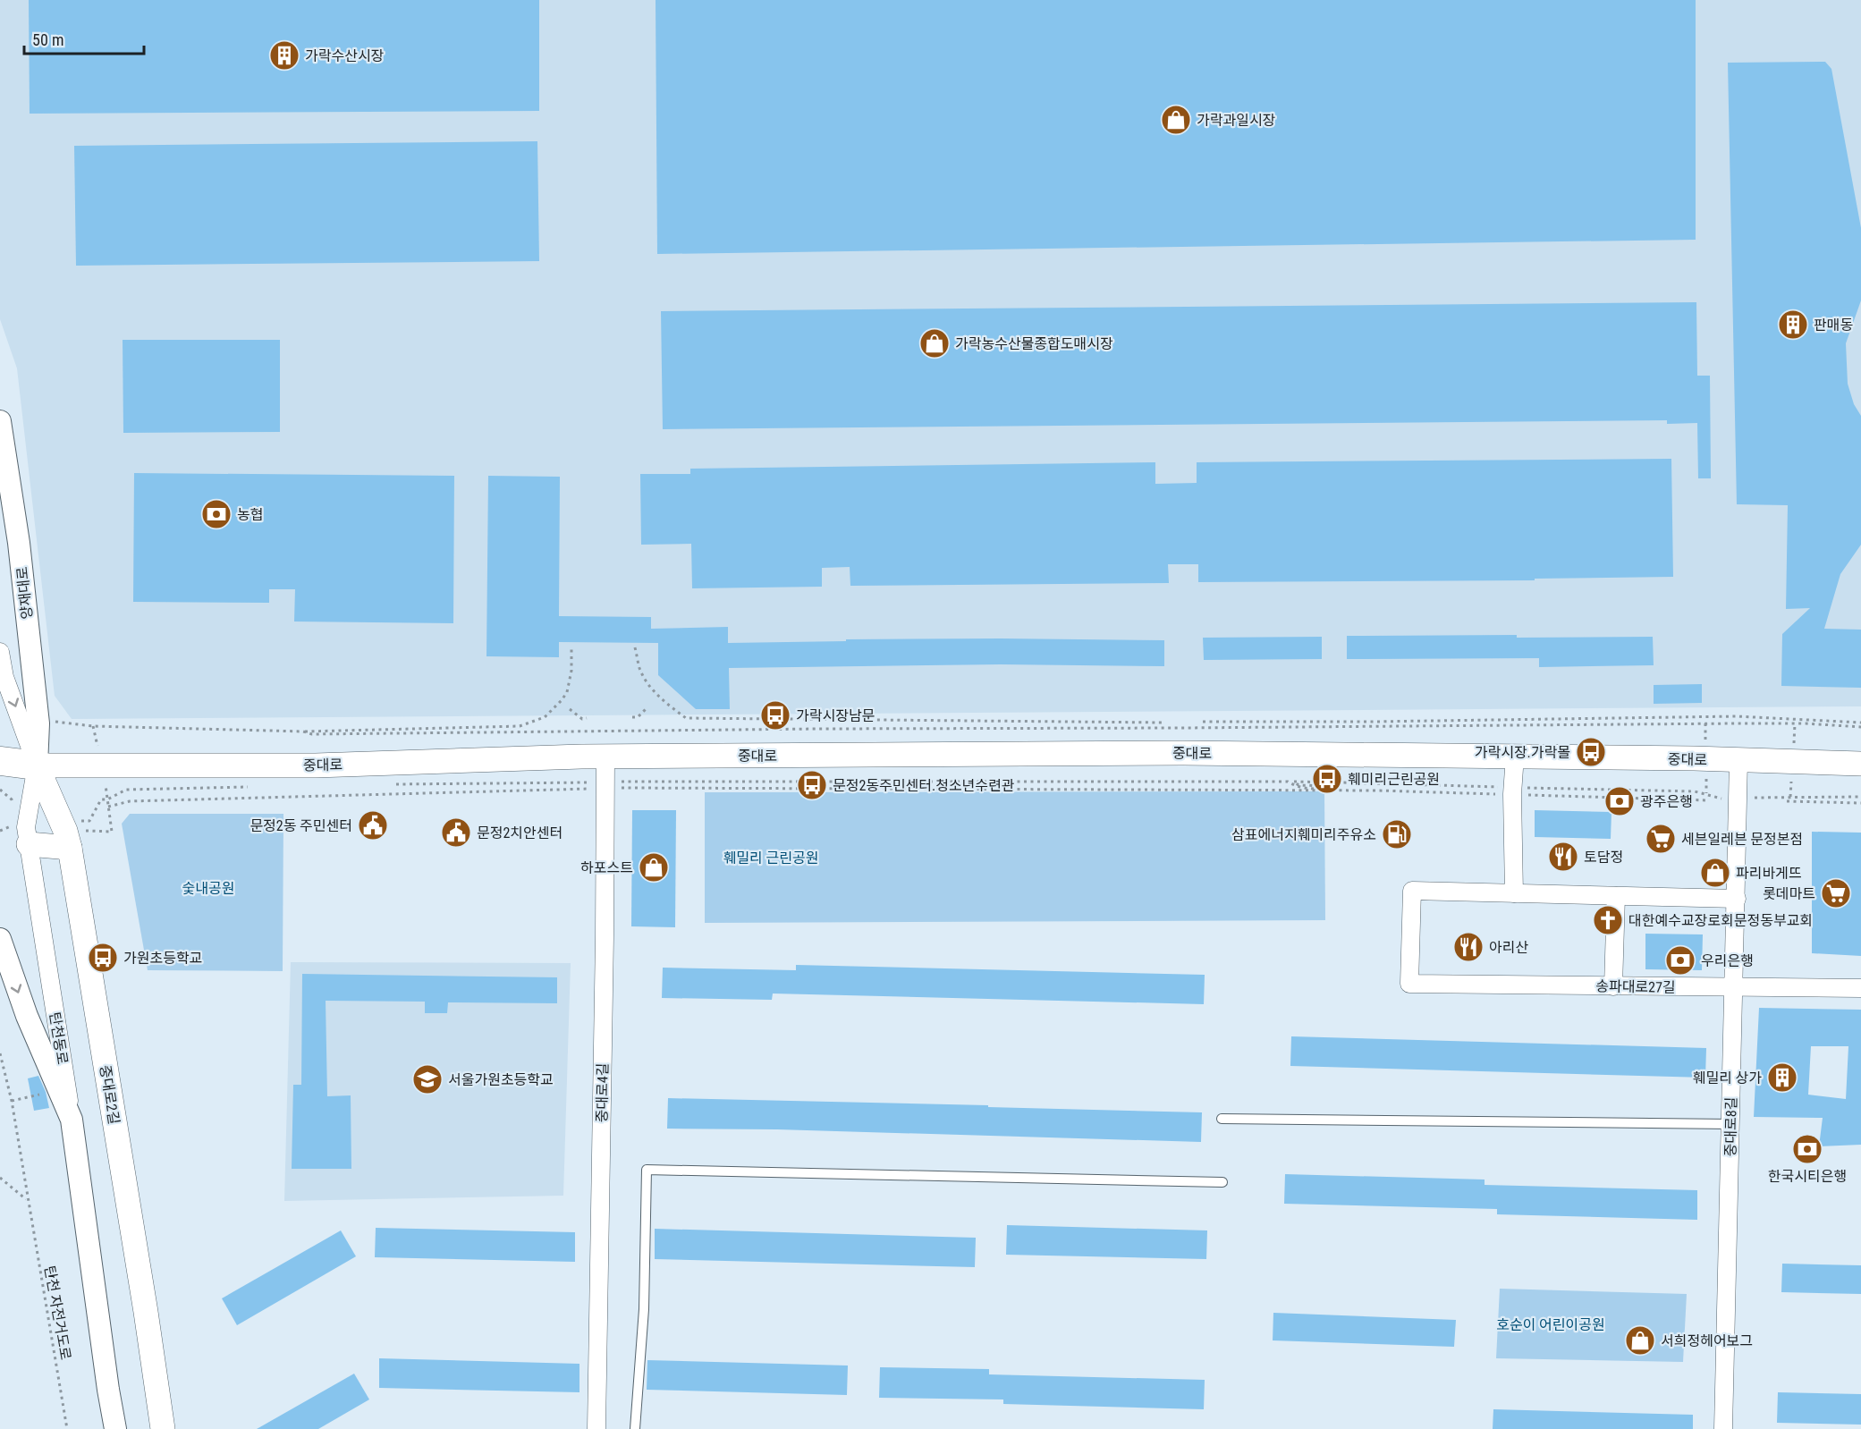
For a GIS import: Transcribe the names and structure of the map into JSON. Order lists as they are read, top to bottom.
{
  "streets": {
    "main road": ["중대로", "중대로2길"],
    "street": [
      "양재대로",
      "송파대로27길",
      "탄천동로",
      "중대로4길",
      "중대로8길"
    ],
    "path": ["탄천 자전거도로"]
  },
  "crossings": [
    ["양재대로", "중대로"],
    ["양재대로", "탄천동로"],
    ["양재대로", "중대로2길"],
    ["중대로", "탄천동로"],
    ["중대로", "중대로4길"],
    ["중대로", "중대로2길"],
    ["중대로", "중대로8길"],
    ["송파대로27길", "중대로8길"],
    ["탄천동로", "중대로2길"]
  ],
  "parks": ["훼밀리 근린공원", "숯내공원", "호순이 어린이공원"],
  "places": {
    "building": ["가락수산시장", "판매동", "훼밀리 상가"],
    "shop": [
      "가락과일시장",
      "가락농수산물종합도매시장",
      "하포스트",
      "파리바게뜨",
      "서희정헤어보그"
    ],
    "bank": [
      "농협",
      "광주은행",
      "우리은행",
      "한국시티은행"
    ],
    "bus stop": [
      "가락시장남문",
      "가락시장.가락몰",
      "훼미리근린공원",
      "문정2동주민센터.청소년수련관",
      "가원초등학교"
    ],
    "public building": ["문정2동 주민센터", "문정2치안센터"],
    "fuel station": ["삼표에너지훼미리주유소"],
    "supermarket": ["세븐일레븐 문정본점", "롯데마트"],
    "restaurant": ["토담정", "아리산"],
    "church": ["대한예수교장로회문정동부교회"],
    "school or university": ["서울가원초등학교"]
  },
  "scale_bar": "50 m"
}
